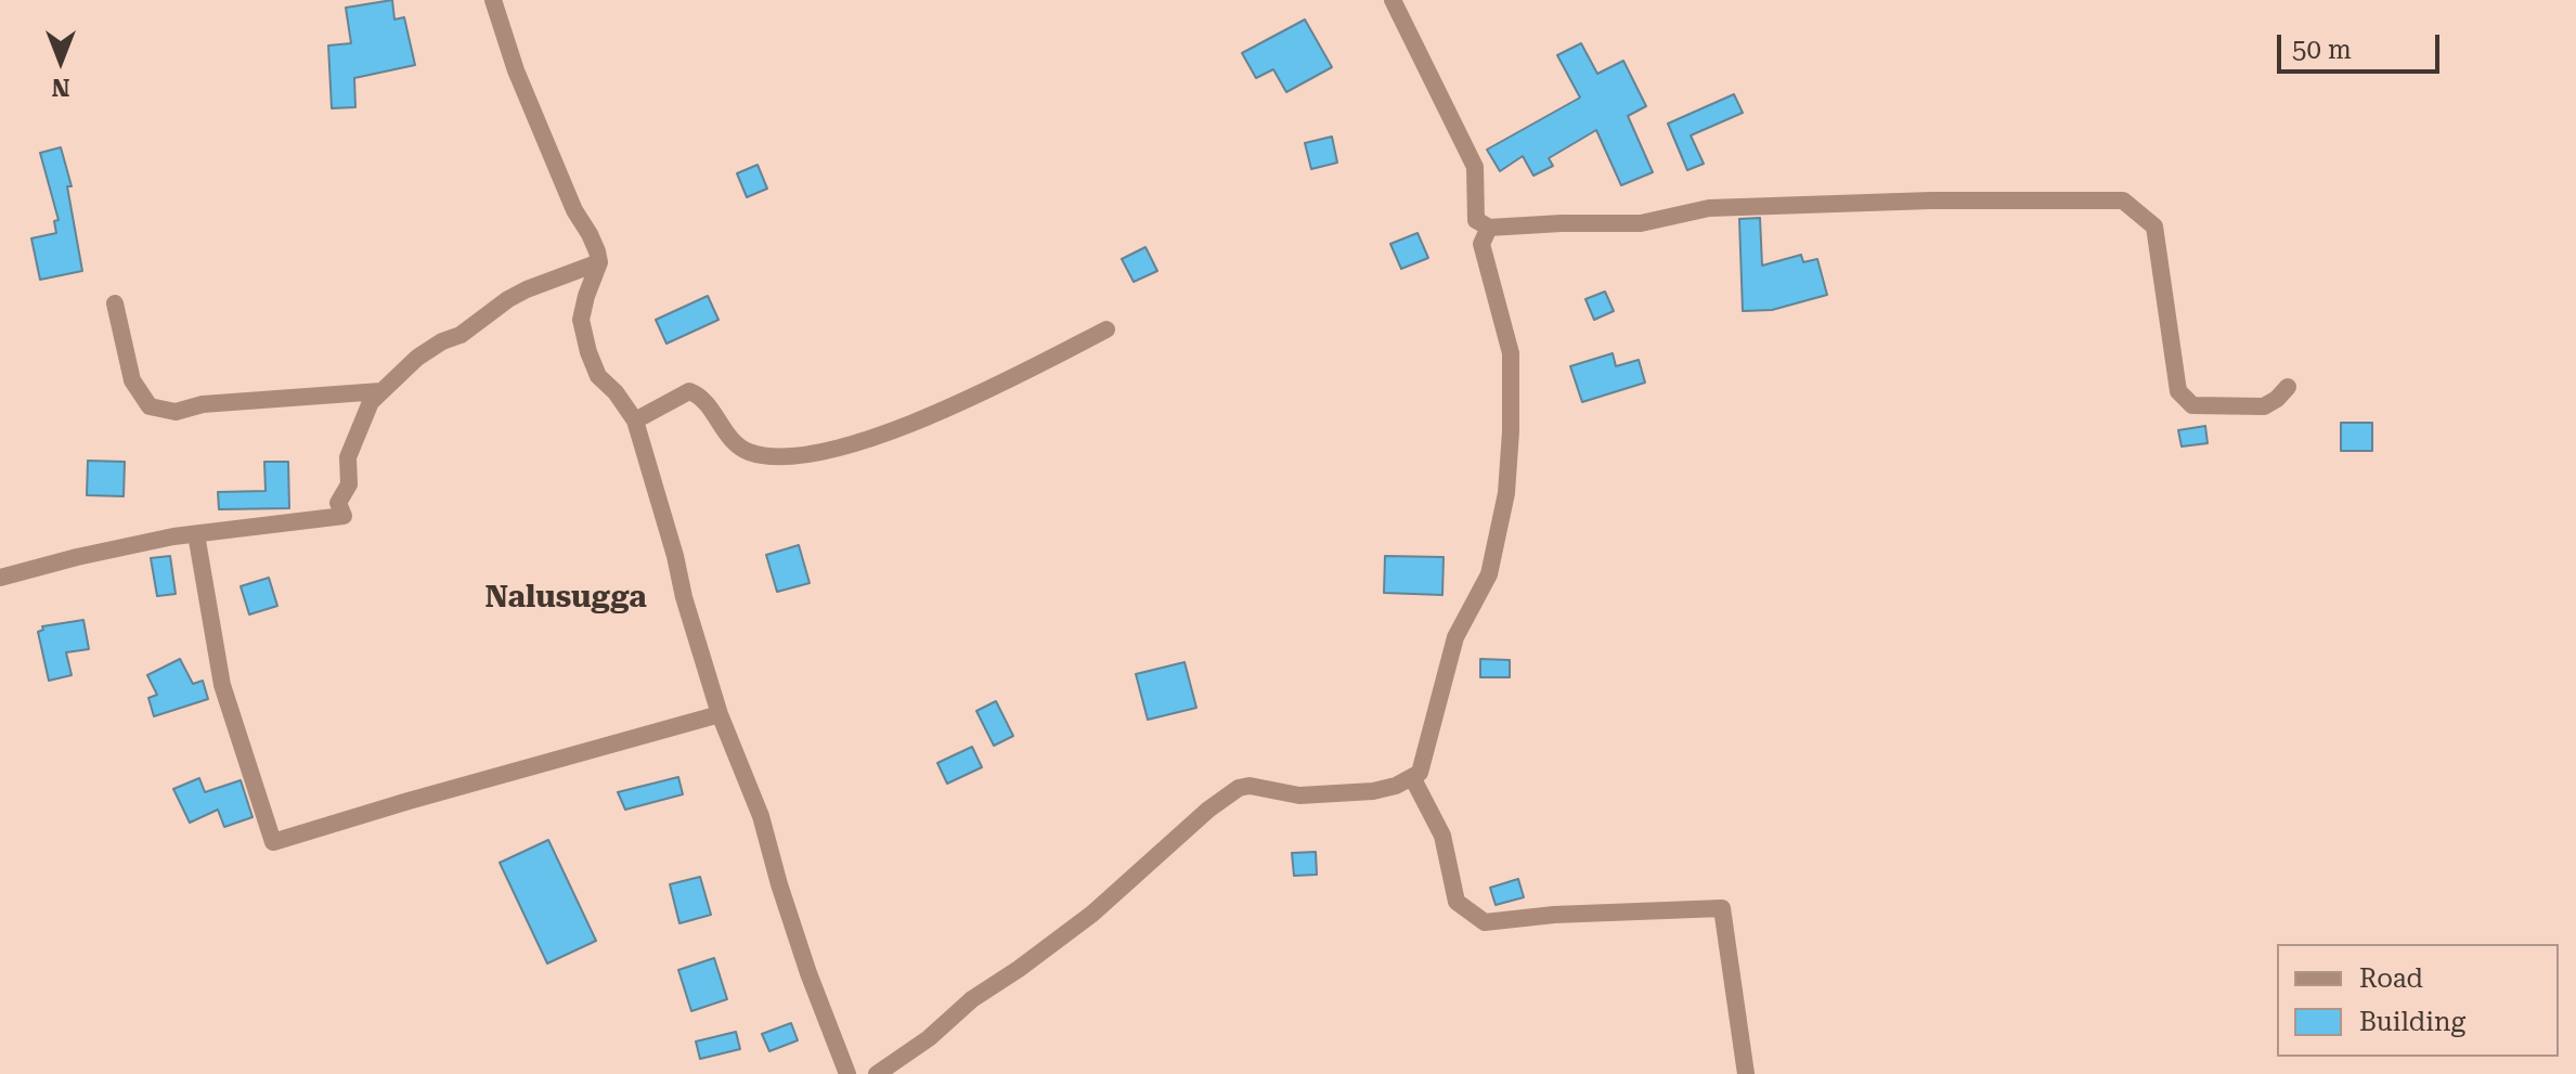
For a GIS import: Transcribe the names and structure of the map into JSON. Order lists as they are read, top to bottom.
{
  "districts": ["Nalusugga"],
  "legend": ["Road", "Building"],
  "scale_bar": "50 m",
  "north": "bottom"
}
